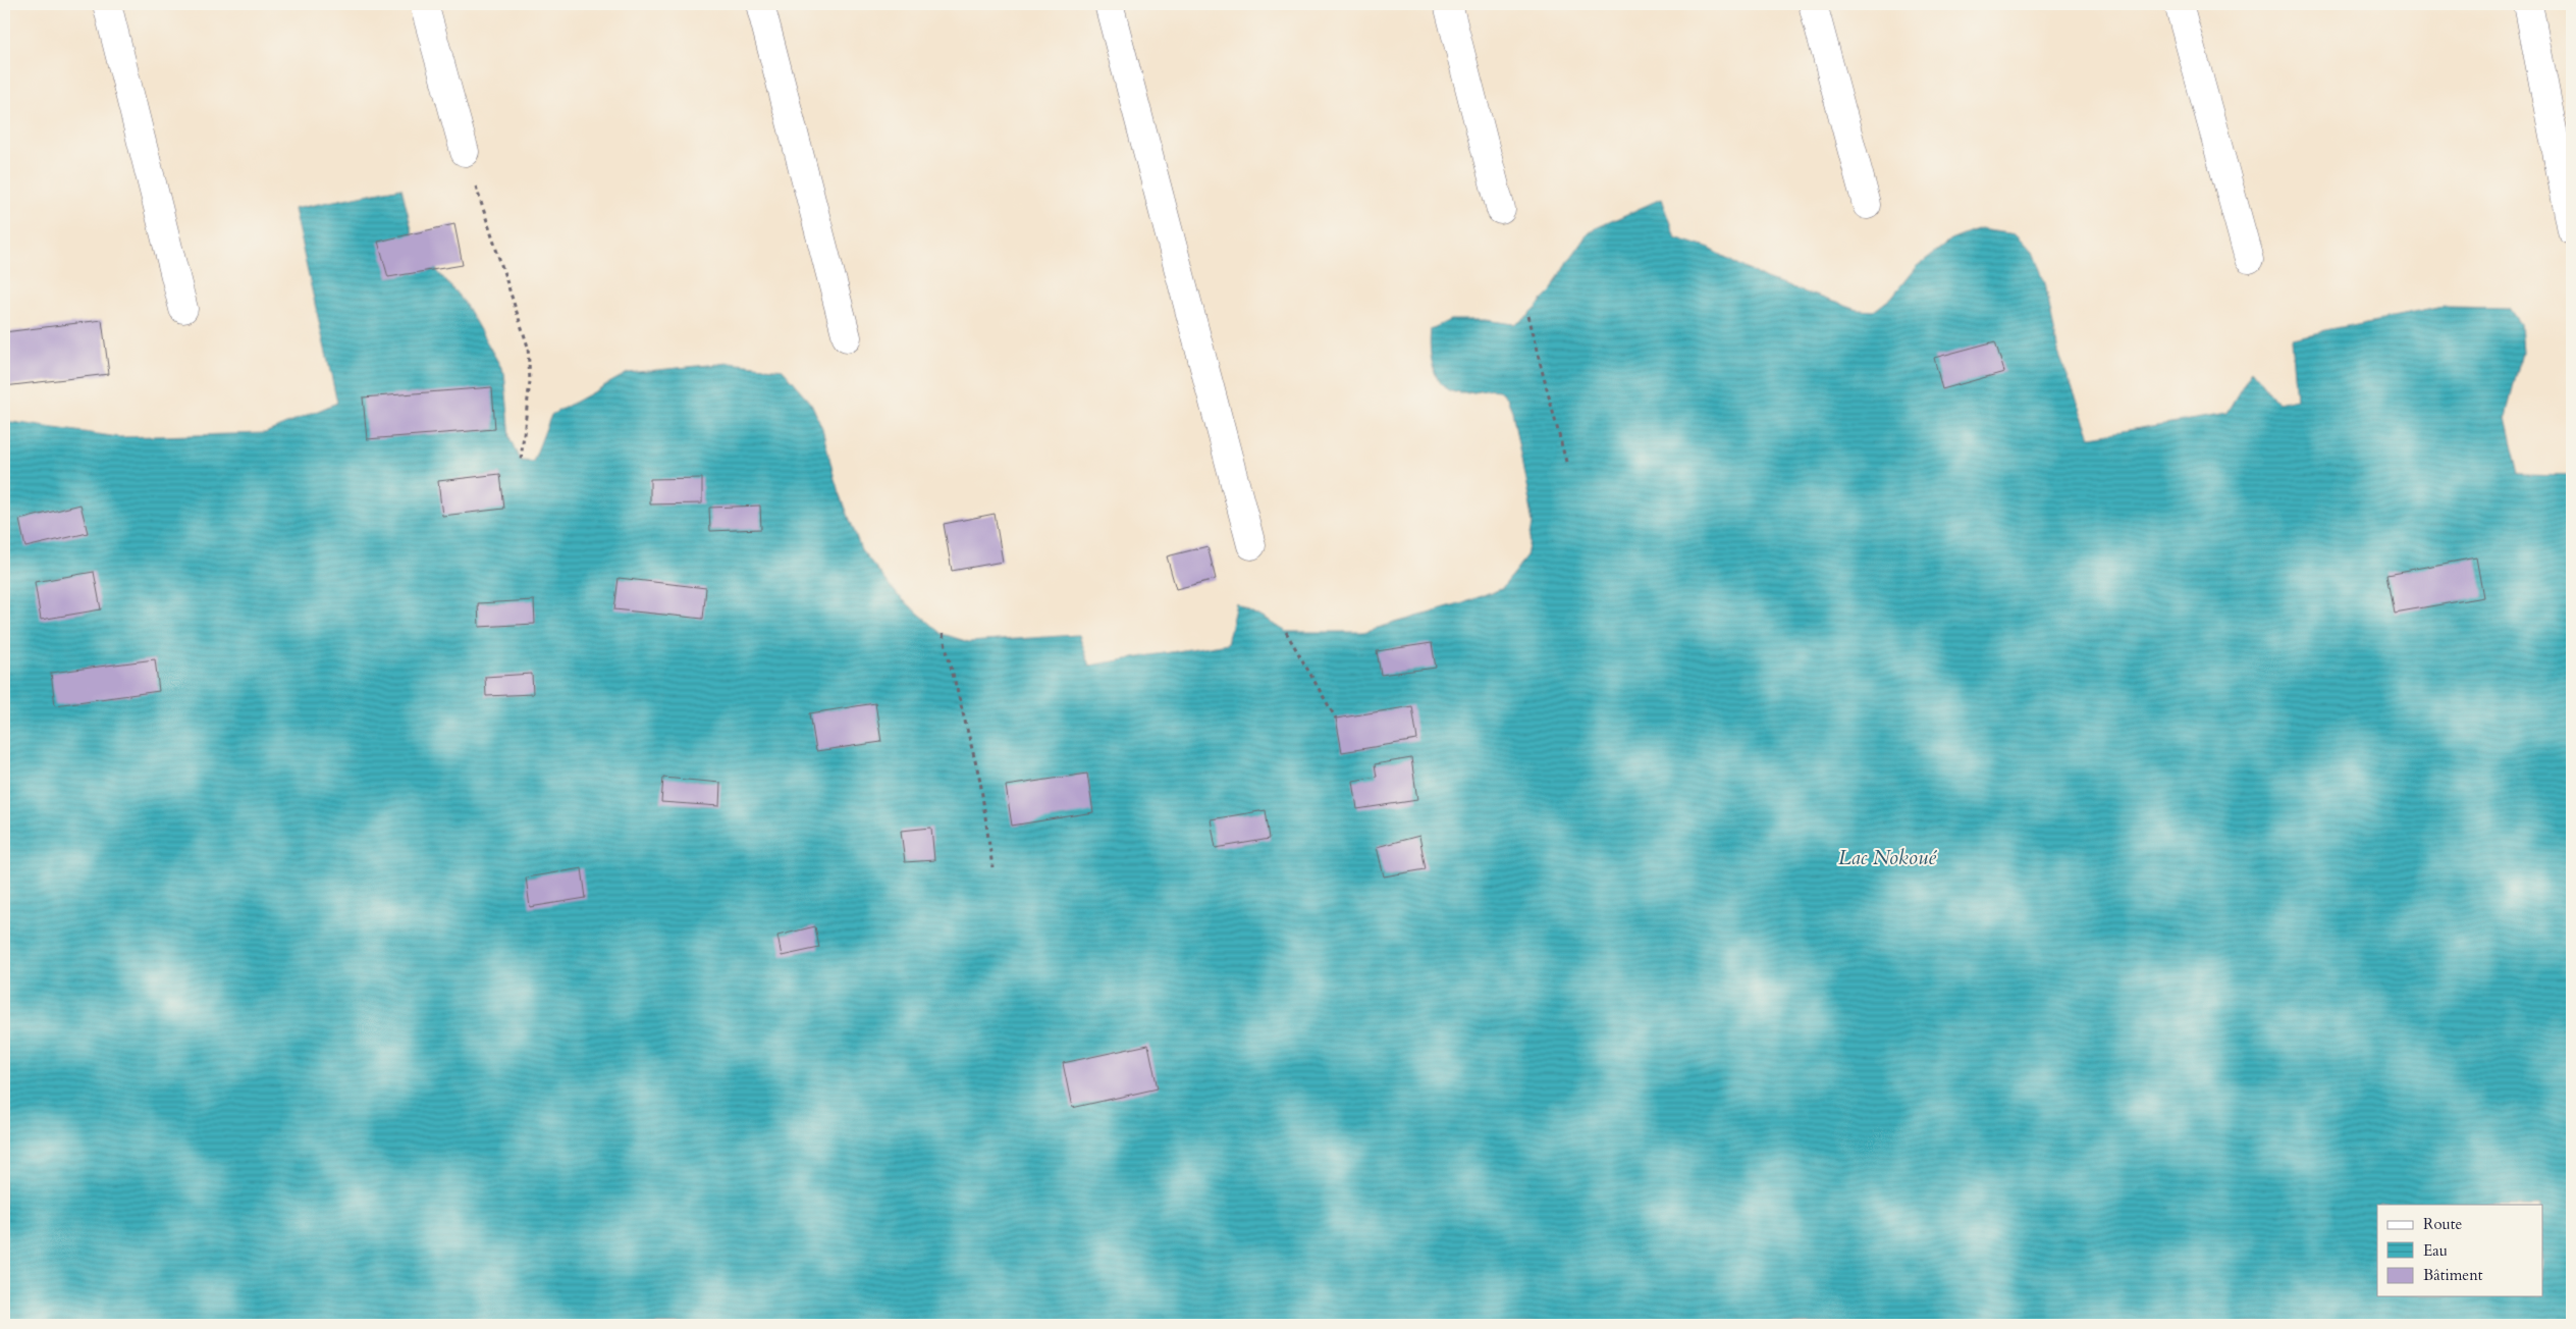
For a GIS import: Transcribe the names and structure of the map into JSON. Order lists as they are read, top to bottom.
{
  "water": ["Lac Nokoué"],
  "legend": ["Route", "Eau", "Bâtiment"]
}
